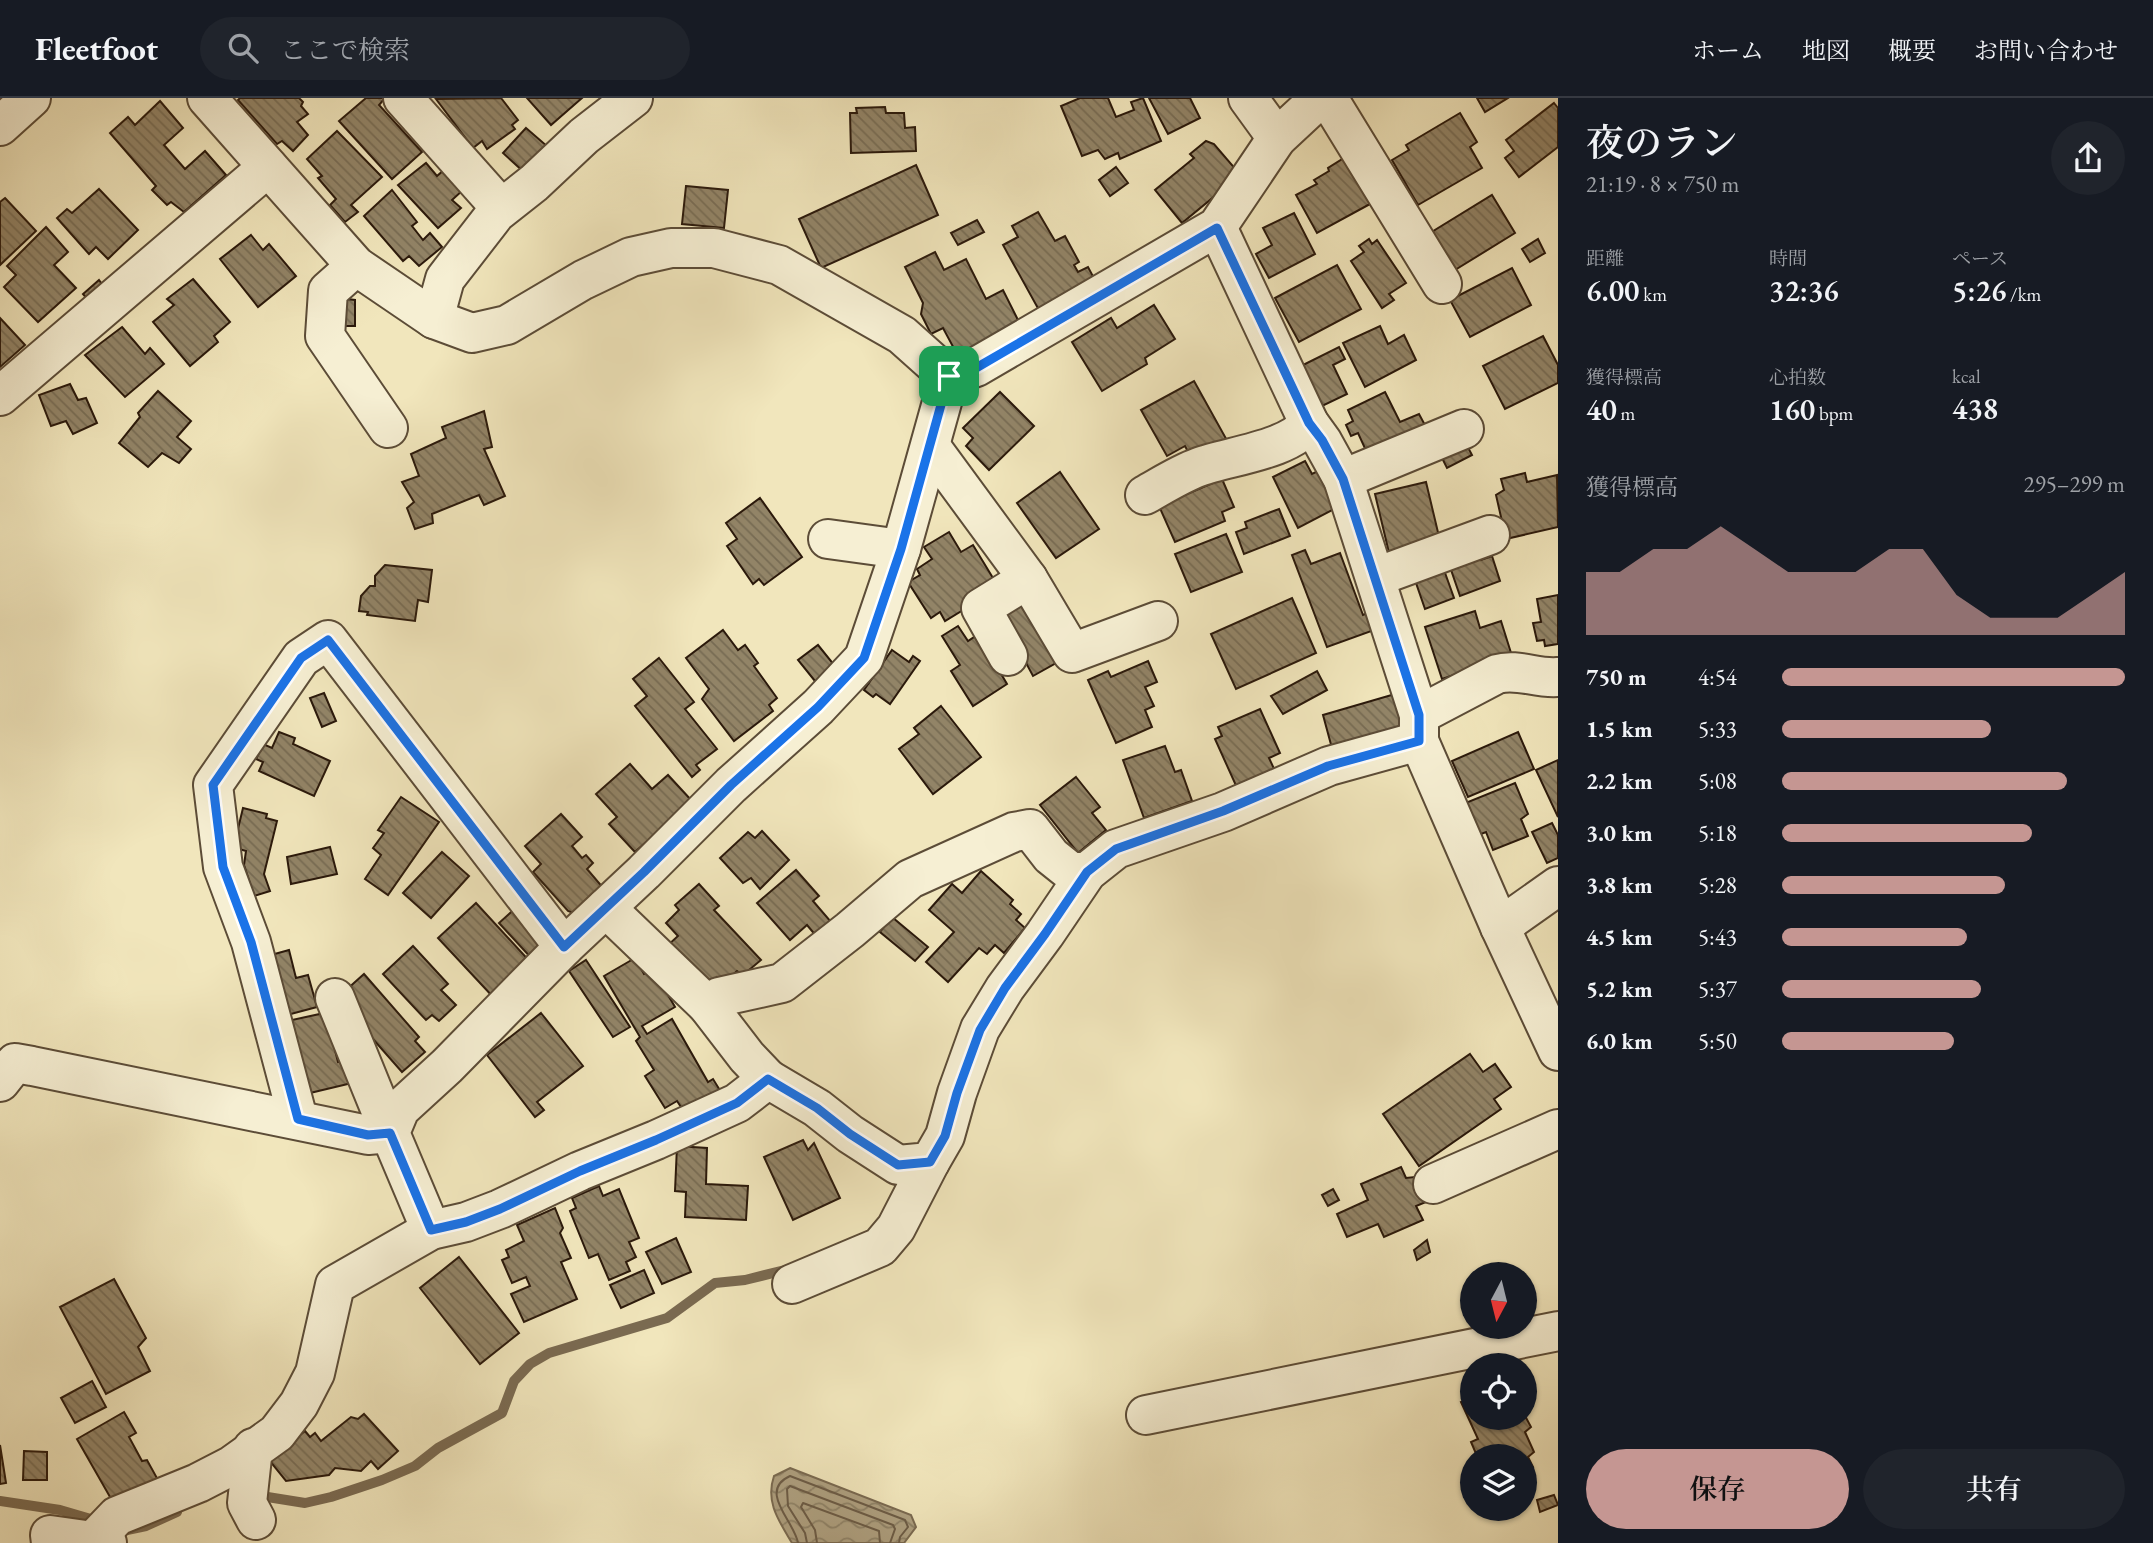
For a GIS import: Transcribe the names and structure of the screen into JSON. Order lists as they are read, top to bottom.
{
  "north": "bottom",
  "page": {
    "header": "Fleetfoot",
    "search": "ここで検索",
    "nav": [
      "ホーム",
      "地図",
      "概要",
      "お問い合わせ"
    ],
    "heading": ["夜のラン", "21:19 · 8 × 750 m"],
    "stats": [
      ["距離", "6.00 km"],
      ["時間", "32:36"],
      ["ペース", "5:26 /km"],
      ["獲得標高", "40 m"],
      ["心拍数", "160 bpm"],
      ["kcal", "438"]
    ],
    "chart": ["獲得標高", "295–299 m"],
    "list": [
      {
        "name": "750 m",
        "note": "4:54"
      },
      {
        "name": "1.5 km",
        "note": "5:33"
      },
      {
        "name": "2.2 km",
        "note": "5:08"
      },
      {
        "name": "3.0 km",
        "note": "5:18"
      },
      {
        "name": "3.8 km",
        "note": "5:28"
      },
      {
        "name": "4.5 km",
        "note": "5:43"
      },
      {
        "name": "5.2 km",
        "note": "5:37"
      },
      {
        "name": "6.0 km",
        "note": "5:50"
      }
    ],
    "buttons": ["保存", "共有"]
  }
}
